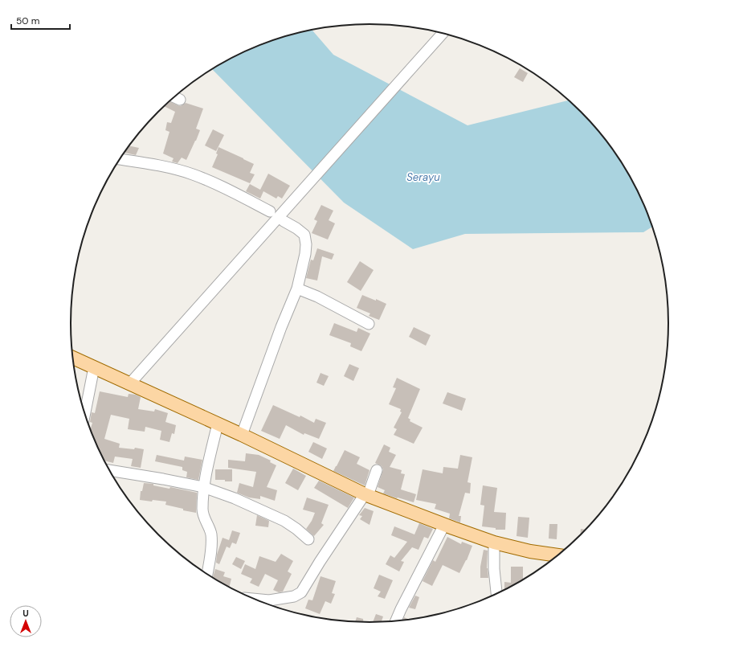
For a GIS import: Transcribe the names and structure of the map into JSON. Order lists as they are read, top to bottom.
{
  "water": ["Serayu"],
  "scale_bar": "50 m",
  "north": "top"
}
